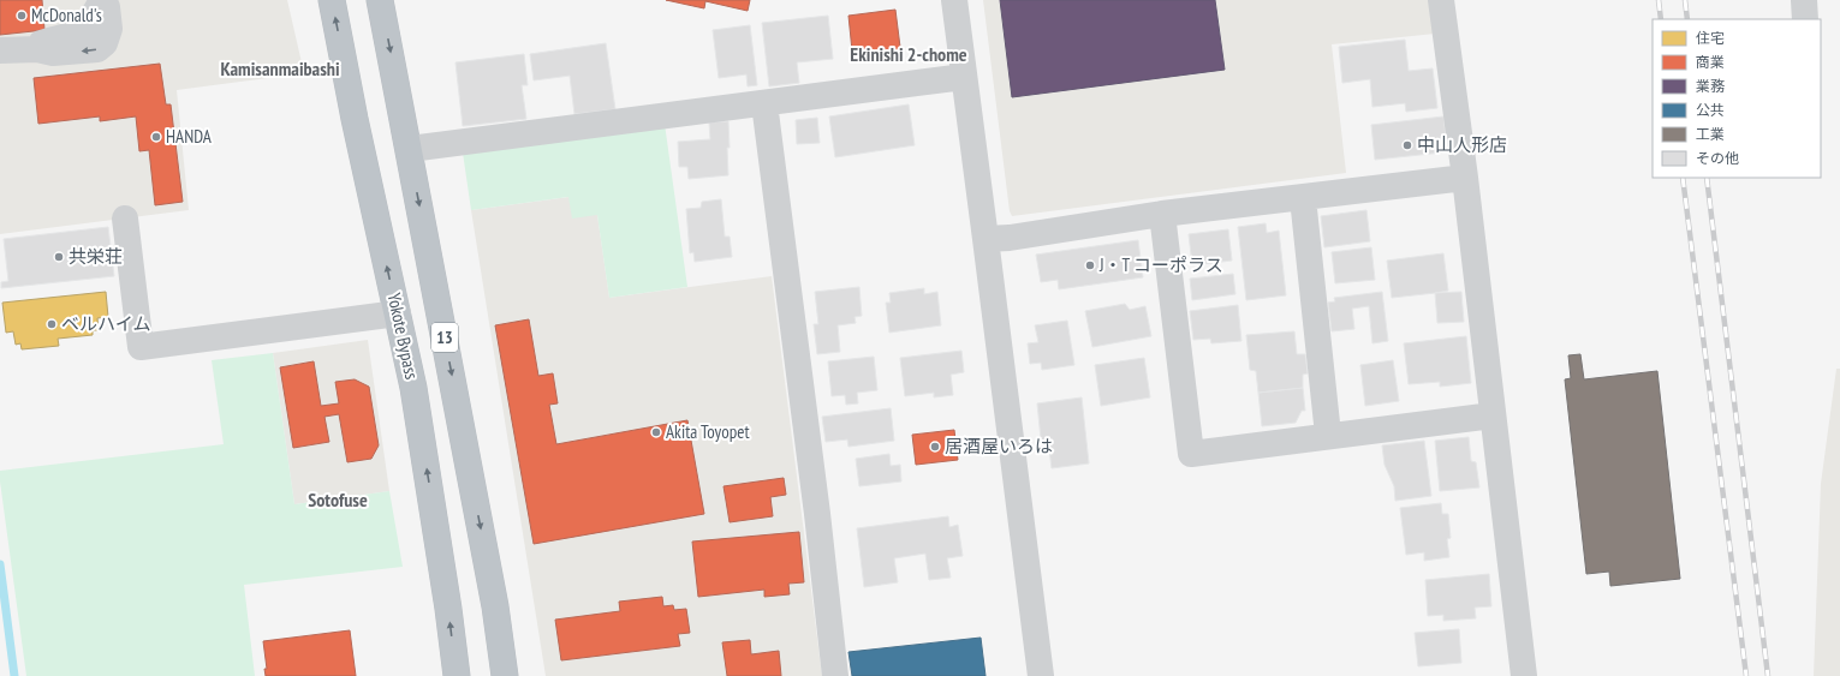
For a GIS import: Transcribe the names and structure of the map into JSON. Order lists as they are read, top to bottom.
{
  "streets": {
    "highway": ["Yokote Bypass", "13"]
  },
  "districts": ["Ekinishi 2-chome", "Kamisanmaibashi", "Sotofuse"],
  "places": [
    "McDonald's",
    "HANDA",
    "中山人形店",
    "共栄荘",
    "J・T コーポラス",
    "ベルハイム",
    "Akita Toyopet",
    "居酒屋いろは"
  ],
  "legend": [
    "住宅",
    "商業",
    "業務",
    "公共",
    "工業",
    "その他"
  ]
}
